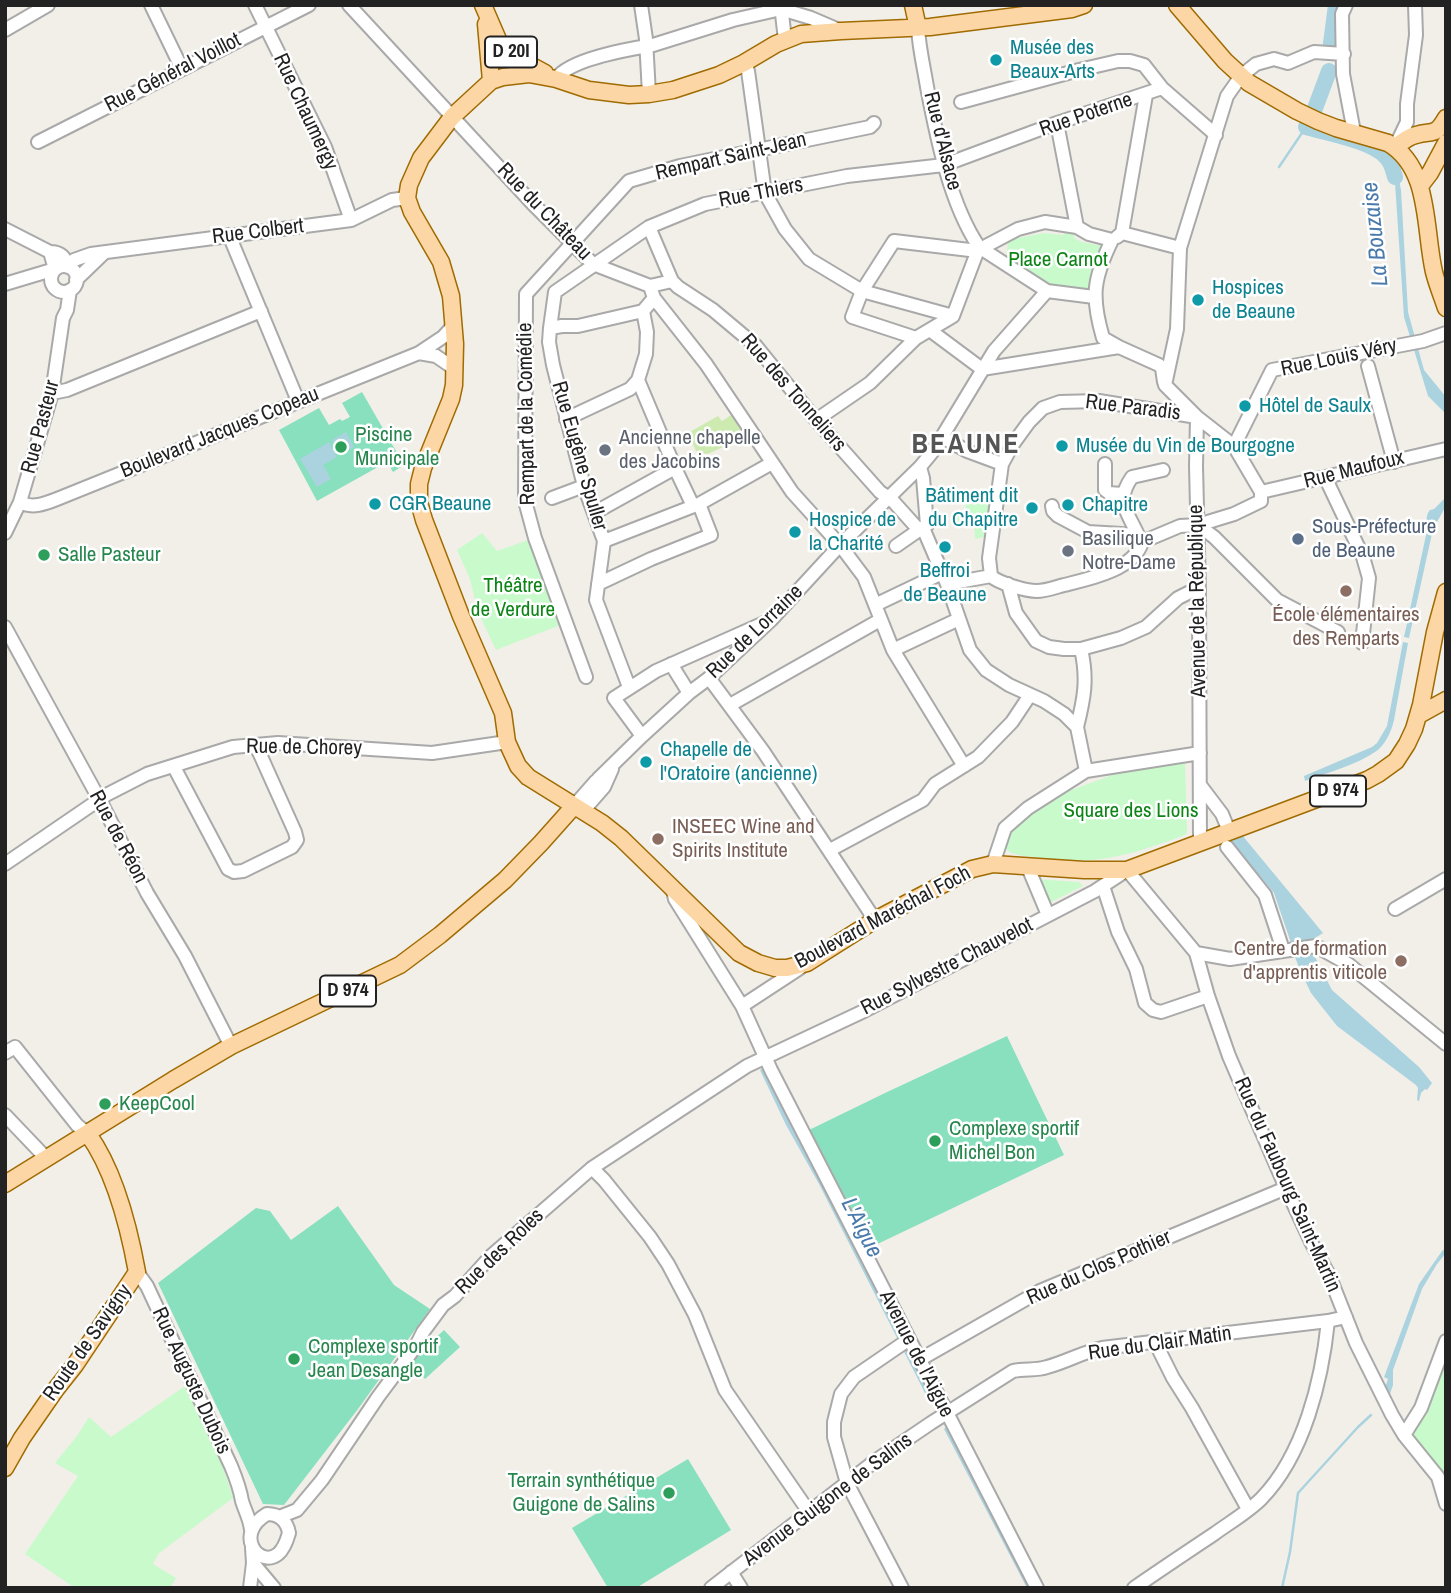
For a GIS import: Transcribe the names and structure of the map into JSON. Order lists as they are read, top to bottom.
{
  "streets": {
    "main road": [
      "D 20I",
      "D 974",
      "Boulevard Maréchal Foch",
      "Route de Savigny"
    ],
    "street": [
      "Rue Général Voillot",
      "Rue Chaumergy",
      "Rue Poterne",
      "Rue d'Alsace",
      "Rempart Saint-Jean",
      "Rue Thiers",
      "Rue du Château",
      "Rue Colbert",
      "Rue Louis Véry",
      "Rue des Tonneliers",
      "Rue Paradis",
      "Rempart de la Comédie",
      "Rue Pasteur",
      "Boulevard Jacques Copeau",
      "Rue Eugène Spuller",
      "Rue Maufoux",
      "Avenue de la République",
      "Rue de Lorraine",
      "Rue de Chorey",
      "Rue de Réon",
      "Rue Sylvestre Chauvelot",
      "Rue du Faubourg Saint-Martin",
      "Rue des Roles",
      "Rue du Clos Pothier",
      "Rue du Clair Matin",
      "Avenue de l'Aigue",
      "Rue Auguste Dubois",
      "Avenue Guigone de Salins"
    ]
  },
  "crossings": [
    ["Rue Général Voillot", "Rue Chaumergy"],
    ["Rue Chaumergy", "Rue Colbert"],
    ["Rue Poterne", "Rue d'Alsace"],
    ["Rue Poterne", "Rue Thiers"],
    ["Rue d'Alsace", "Rue Thiers"],
    ["Rempart Saint-Jean", "Rue du Château"],
    ["Rempart Saint-Jean", "Rempart de la Comédie"],
    ["Rue Thiers", "Rue du Château"],
    ["Rue Thiers", "Rue Eugène Spuller"],
    ["Rue du Château", "Rempart de la Comédie"],
    ["Rue du Château", "Rue Eugène Spuller"],
    ["Rue Colbert", "Rue Pasteur"],
    ["Rue des Tonneliers", "Rue de Lorraine"],
    ["Rue Paradis", "Avenue de la République"],
    ["Rue Pasteur", "Boulevard Jacques Copeau"],
    ["Avenue de la République", "D 974"],
    ["Avenue de la République", "Boulevard Maréchal Foch"],
    ["Rue de Lorraine", "D 974"],
    ["Rue de Lorraine", "Boulevard Maréchal Foch"],
    ["Rue de Chorey", "Rue de Réon"],
    ["D 974", "Rue de Réon"],
    ["D 974", "Boulevard Maréchal Foch"],
    ["D 974", "Route de Savigny"],
    ["Boulevard Maréchal Foch", "Rue Sylvestre Chauvelot"],
    ["Boulevard Maréchal Foch", "Rue du Faubourg Saint-Martin"],
    ["Boulevard Maréchal Foch", "Avenue de l'Aigue"],
    ["Rue Sylvestre Chauvelot", "Rue du Faubourg Saint-Martin"],
    ["Rue Sylvestre Chauvelot", "Rue des Roles"],
    ["Rue Sylvestre Chauvelot", "Avenue de l'Aigue"],
    ["Rue du Faubourg Saint-Martin", "Rue du Clos Pothier"],
    ["Rue du Faubourg Saint-Martin", "Rue du Clair Matin"],
    ["Rue des Roles", "Avenue de l'Aigue"],
    ["Rue des Roles", "Rue Auguste Dubois"],
    ["Rue du Clos Pothier", "Avenue de l'Aigue"],
    ["Route de Savigny", "Rue Auguste Dubois"],
    ["Rue du Clair Matin", "Avenue de l'Aigue"],
    ["Rue du Clair Matin", "Avenue Guigone de Salins"],
    ["Avenue de l'Aigue", "Avenue Guigone de Salins"]
  ],
  "districts": ["BEAUNE"],
  "water": ["La Bouzaise", "L'Aigue"],
  "parks": ["Place Carnot", "Théâtre de Verdure", "Square des Lions"],
  "places": [
    "Musée des Beaux-Arts",
    "Hospices de Beaune",
    "Hôtel de Saulx",
    "Musée du Vin de Bourgogne",
    "Piscine Municipale",
    "Ancienne chapelle des Jacobins",
    "CGR Beaune",
    "Chapitre",
    "Bâtiment dit du Chapitre",
    "Hospice de la Charité",
    "Sous-Préfecture de Beaune",
    "Beffroi de Beaune",
    "Basilique Notre-Dame",
    "Salle Pasteur",
    "École élémentaires des Remparts",
    "Chapelle de l'Oratoire (ancienne)",
    "INSEEC Wine and Spirits Institute",
    "Centre de formation d'apprentis viticole",
    "KeepCool",
    "Complexe sportif Michel Bon",
    "Complexe sportif Jean Desangle",
    "Terrain synthétique Guigone de Salins"
  ]
}
